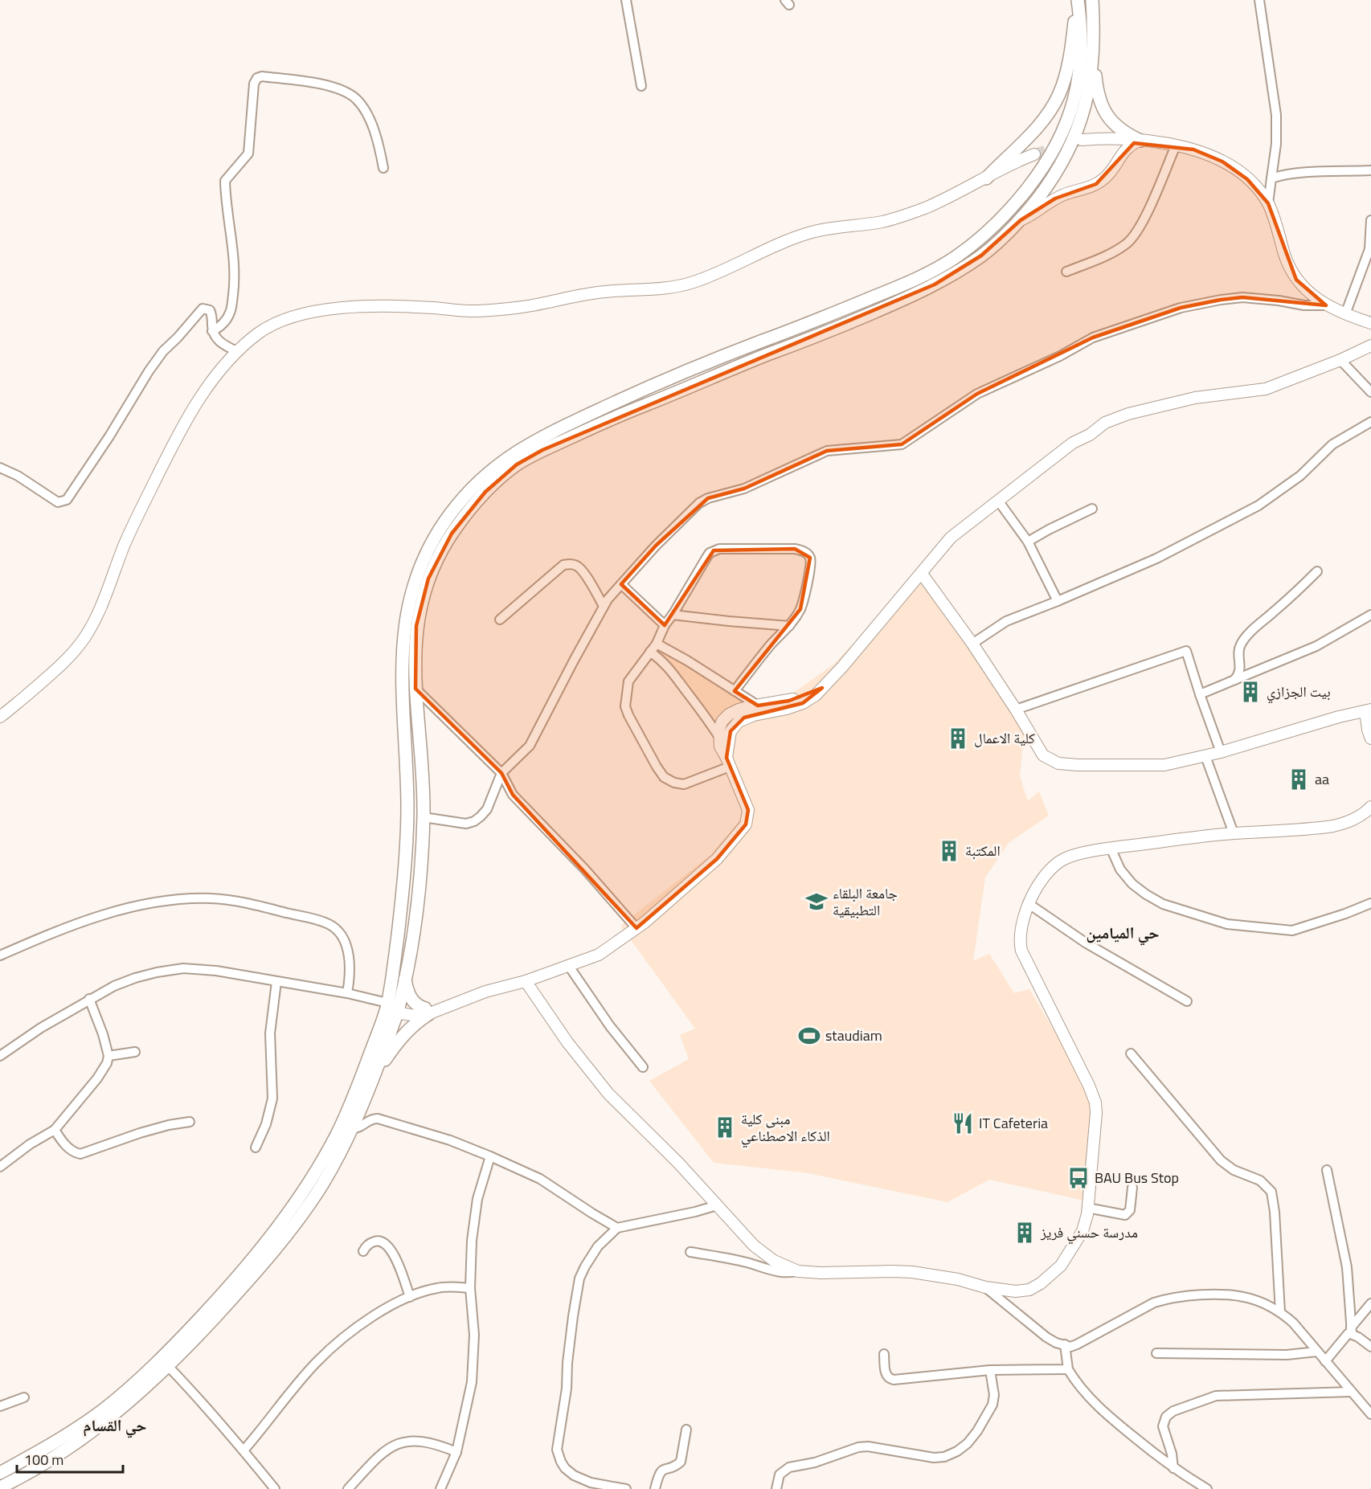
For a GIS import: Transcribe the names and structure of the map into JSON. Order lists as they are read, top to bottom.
{
  "districts": ["حي الميامين", "حي القسام"],
  "places": {
    "building": [
      "بيت الجزازي",
      "كلية الاعمال",
      "aa",
      "المكتبة",
      "مبنى كلية الذكاء الاصطناعي",
      "مدرسة حسني فريز"
    ],
    "school or university": ["جامعة البلقاء التطبيقية"],
    "sports": ["staudiam"],
    "restaurant": ["IT Cafeteria"],
    "bus stop": ["BAU Bus Stop"]
  },
  "scale_bar": "100 m"
}
